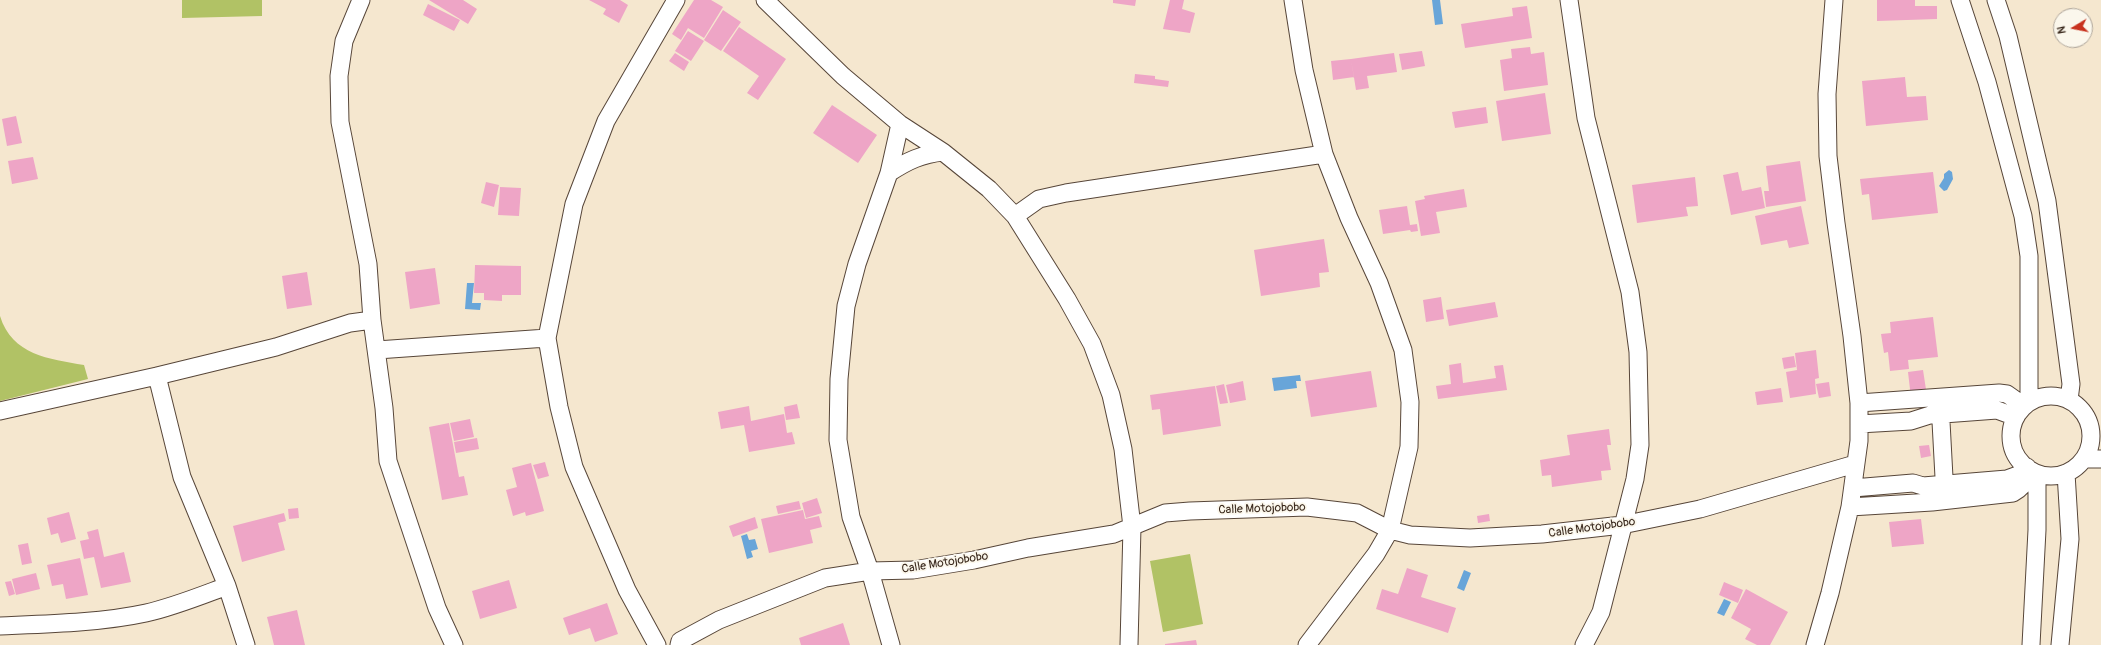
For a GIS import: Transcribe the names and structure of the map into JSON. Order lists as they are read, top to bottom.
{
  "streets": {
    "street": ["Calle Motojobobo"]
  },
  "north": "left"
}
